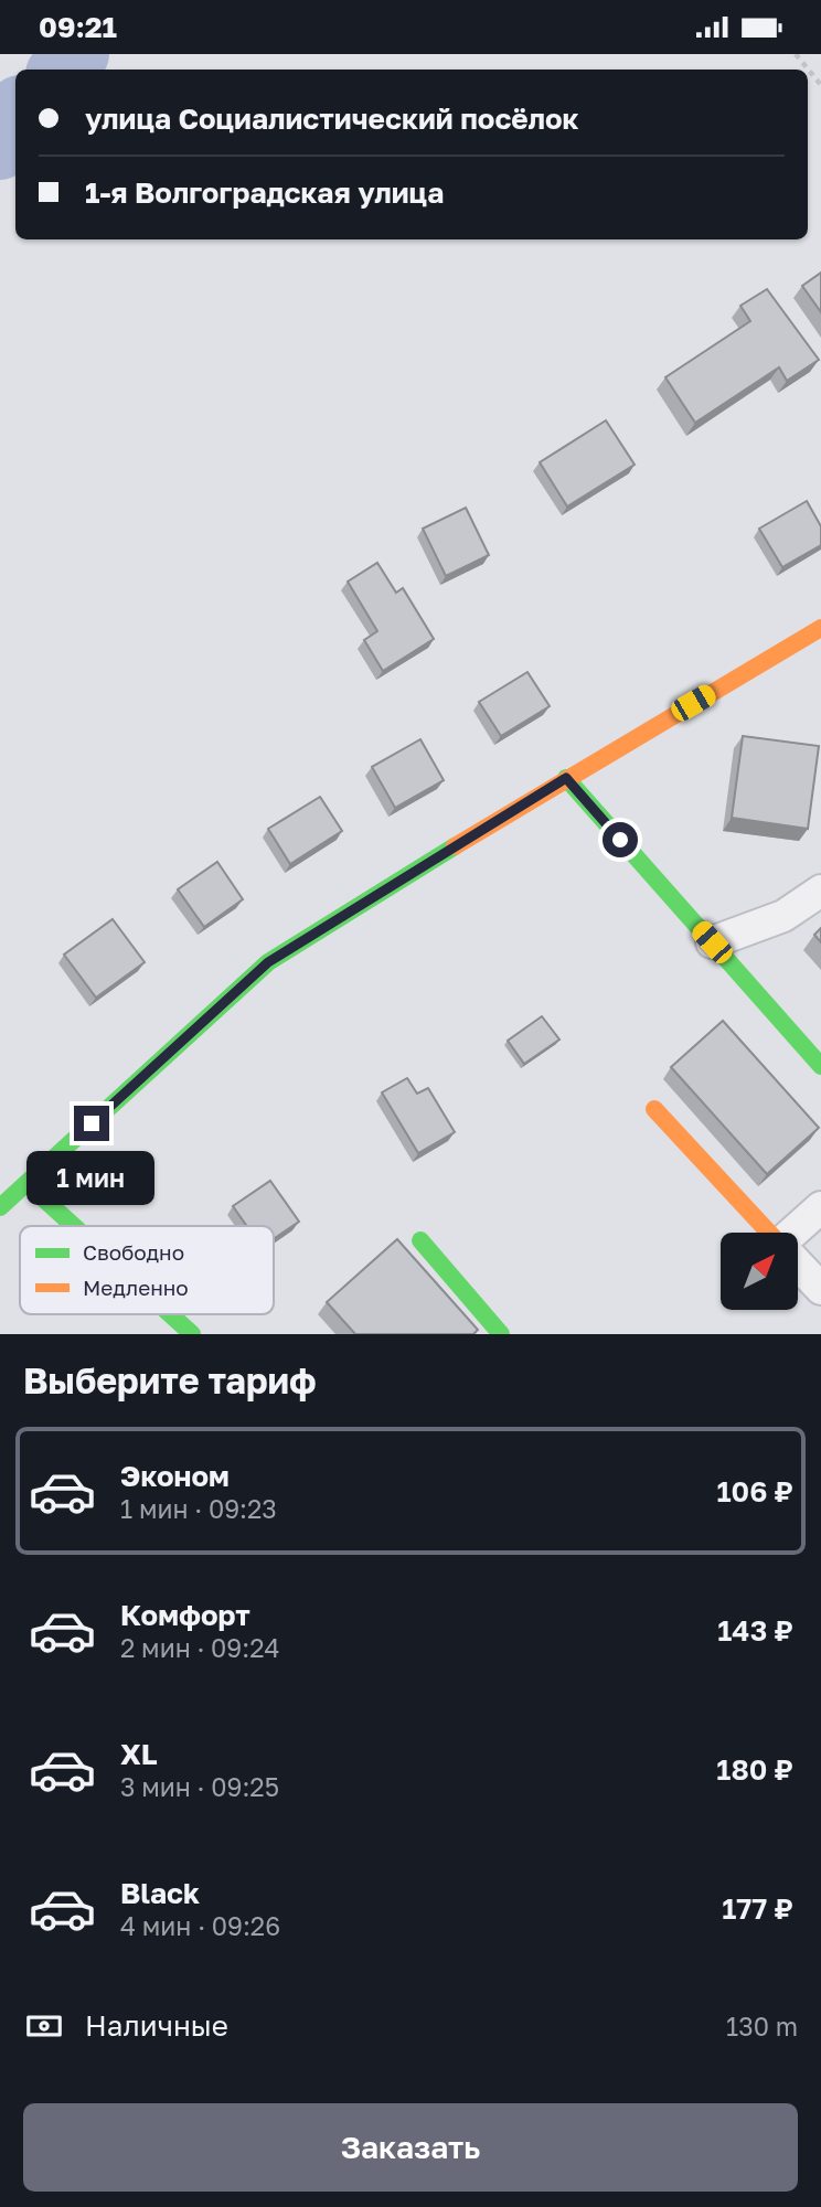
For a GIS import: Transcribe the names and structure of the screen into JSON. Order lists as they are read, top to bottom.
{
  "legend": ["Свободно", "Медленно"],
  "north": "top right",
  "page": {
    "status": "09:21",
    "banner": ["улица Социалистический посёлок", "1-я Волгоградская улица"],
    "bubble": "1 мин",
    "heading": "Выберите тариф",
    "list": [
      {
        "name": "Эконом",
        "note": "1 мин · 09:23",
        "value": "106 ₽"
      },
      {
        "name": "Комфорт",
        "note": "2 мин · 09:24",
        "value": "143 ₽"
      },
      {
        "name": "XL",
        "note": "3 мин · 09:25",
        "value": "180 ₽"
      },
      {
        "name": "Black",
        "note": "4 мин · 09:26",
        "value": "177 ₽"
      }
    ],
    "pay": ["Наличные", "130 m"],
    "buttons": "Заказать"
  }
}
